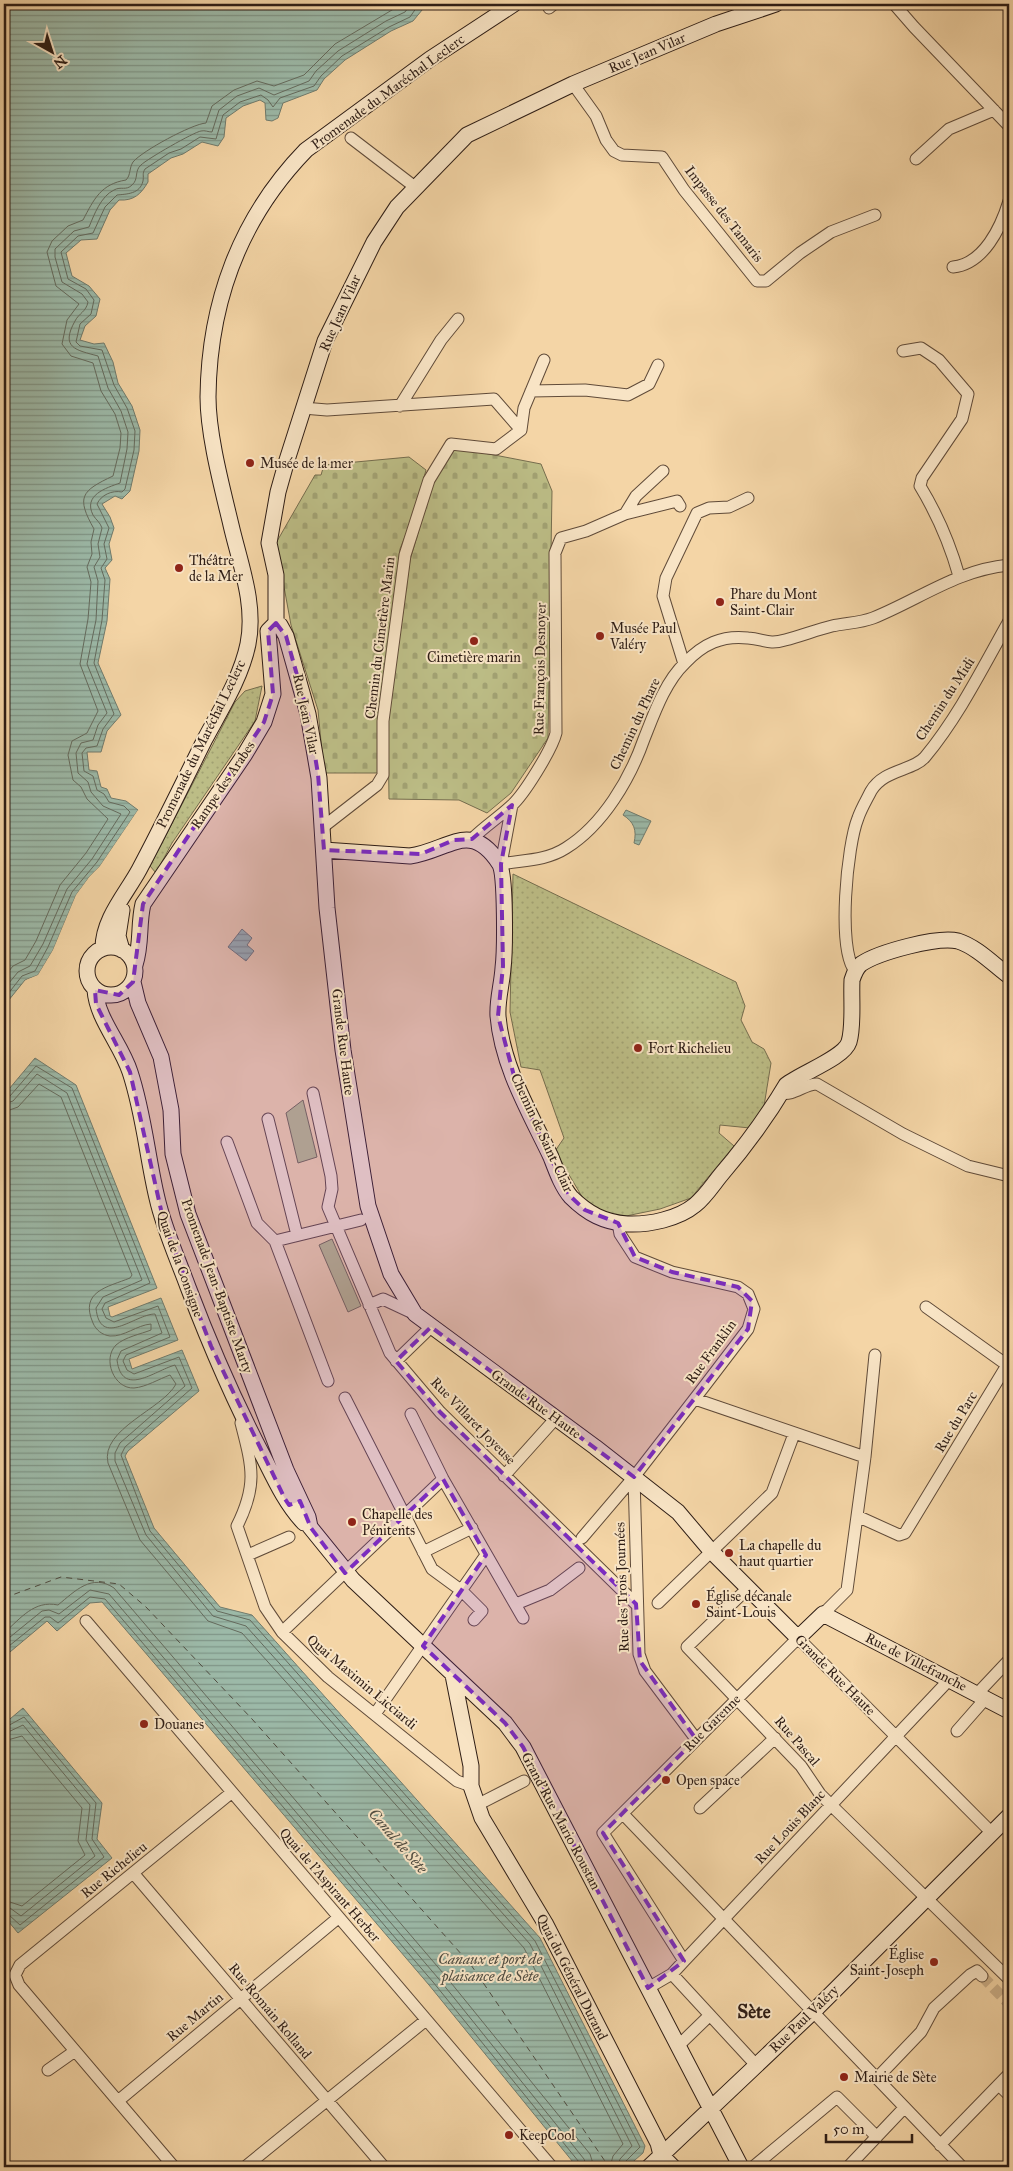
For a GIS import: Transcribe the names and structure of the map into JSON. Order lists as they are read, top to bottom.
{
  "streets": {
    "street": [
      "Rue Jean Vilar",
      "Promenade du Maréchal Leclerc",
      "Impasse des Tamaris",
      "Chemin du Cimetière Marin",
      "Rue François Desnoyer",
      "Chemin du Midi",
      "Chemin du Phare",
      "Rampe des Arabes",
      "Grande Rue Haute",
      "Chemin de Saint-Clair",
      "Quai de la Consigne",
      "Promenade Jean-Baptiste Marty",
      "Rue Franklin",
      "Rue Villaret Joyeuse",
      "Rue du Parc",
      "Rue des Trois Journées",
      "Rue de Villefranche",
      "Quai Maximin Licciardi",
      "Rue Garenne",
      "Rue Pascal",
      "Grand'Rue Mario Roustan",
      "Rue Louis Blanc",
      "Rue Richelieu",
      "Quai de l'Aspirant Herber",
      "Quai du Général Durand",
      "Rue Romain Rolland",
      "Rue Martin",
      "Rue Paul Valéry"
    ]
  },
  "crossings": [
    ["Rue Jean Vilar", "Impasse des Tamaris"],
    ["Rue Jean Vilar", "Chemin du Cimetière Marin"],
    ["Rue Jean Vilar", "Rampe des Arabes"],
    ["Rue Jean Vilar", "Grande Rue Haute"],
    ["Promenade du Maréchal Leclerc", "Rampe des Arabes"],
    ["Promenade du Maréchal Leclerc", "Quai de la Consigne"],
    ["Promenade du Maréchal Leclerc", "Promenade Jean-Baptiste Marty"],
    ["Chemin du Midi", "Chemin de Saint-Clair"],
    ["Chemin du Phare", "Chemin de Saint-Clair"],
    ["Rampe des Arabes", "Quai de la Consigne"],
    ["Rampe des Arabes", "Promenade Jean-Baptiste Marty"],
    ["Grande Rue Haute", "Rue Franklin"],
    ["Grande Rue Haute", "Rue des Trois Journées"],
    ["Grande Rue Haute", "Rue Garenne"],
    ["Grande Rue Haute", "Rue Pascal"],
    ["Grande Rue Haute", "Rue Louis Blanc"],
    ["Grande Rue Haute", "Rue Paul Valéry"],
    ["Chemin de Saint-Clair", "Rue Franklin"],
    ["Quai de la Consigne", "Promenade Jean-Baptiste Marty"],
    ["Quai de la Consigne", "Quai Maximin Licciardi"],
    ["Rue Franklin", "Rue des Trois Journées"],
    ["Rue Villaret Joyeuse", "Rue des Trois Journées"],
    ["Rue des Trois Journées", "Rue Garenne"],
    ["Rue de Villefranche", "Rue Garenne"],
    ["Rue de Villefranche", "Rue Louis Blanc"],
    ["Quai Maximin Licciardi", "Quai du Général Durand"],
    ["Rue Garenne", "Rue Pascal"],
    ["Rue Garenne", "Rue Louis Blanc"],
    ["Rue Pascal", "Rue Louis Blanc"],
    ["Rue Pascal", "Rue Paul Valéry"],
    ["Grand'Rue Mario Roustan", "Rue Louis Blanc"],
    ["Grand'Rue Mario Roustan", "Rue Paul Valéry"],
    ["Rue Richelieu", "Quai de l'Aspirant Herber"],
    ["Rue Richelieu", "Rue Romain Rolland"],
    ["Quai de l'Aspirant Herber", "Rue Martin"],
    ["Quai du Général Durand", "Rue Paul Valéry"],
    ["Rue Romain Rolland", "Rue Martin"]
  ],
  "districts": ["Sète"],
  "water": ["Canal de Sète", "Canaux et port de plaisance de Sète"],
  "places": [
    "Musée de la mer",
    "Théâtre de la Mer",
    "Phare du Mont Saint-Clair",
    "Musée Paul Valéry",
    "Cimetière marin",
    "Fort Richelieu",
    "Chapelle des Pénitents",
    "La chapelle du haut quartier",
    "Église décanale Saint-Louis",
    "Douanes",
    "Open space",
    "Église Saint-Joseph",
    "Mairie de Sète",
    "KeepCool"
  ],
  "scale_bar": "50 m",
  "north": "bottom right"
}
